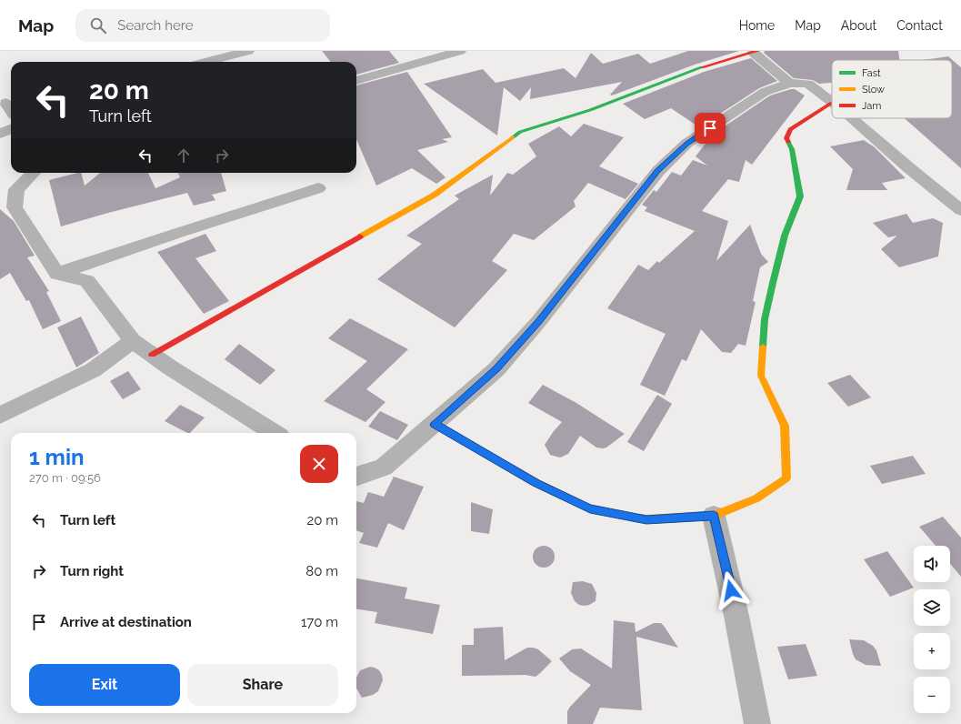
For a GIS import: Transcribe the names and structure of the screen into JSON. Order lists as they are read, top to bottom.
{
  "legend": ["Fast", "Slow", "Jam"],
  "page": {
    "header": "Map",
    "search": "Search here",
    "nav": [
      "Home",
      "Map",
      "About",
      "Contact"
    ],
    "turn": ["20 m", "Turn left"],
    "heading": ["1 min", "270 m · 09:56"],
    "list": [
      {
        "name": "Turn left",
        "value": "20 m"
      },
      {
        "name": "Turn right",
        "value": "80 m"
      },
      {
        "name": "Arrive at destination",
        "value": "170 m"
      }
    ],
    "map_buttons": ["+", "−"],
    "buttons": ["Exit", "Share"]
  }
}
